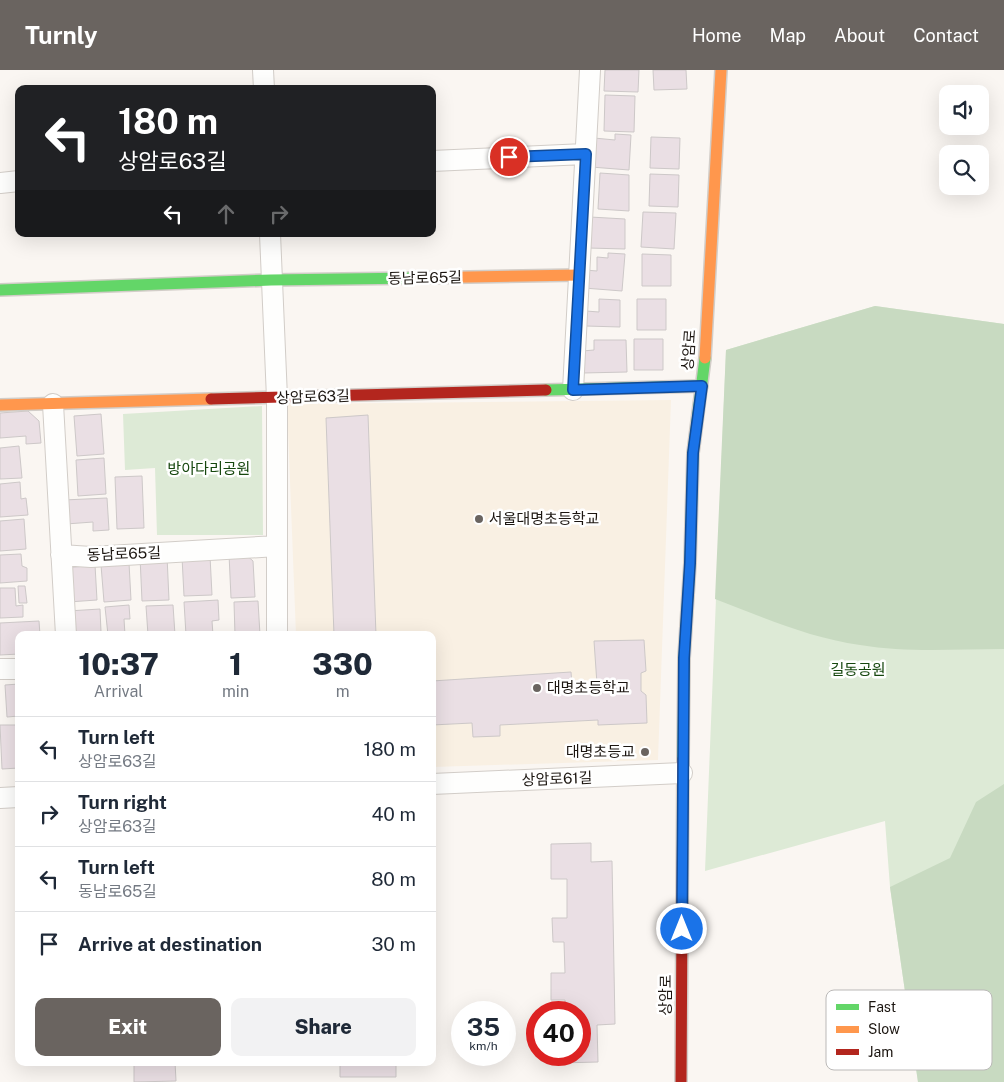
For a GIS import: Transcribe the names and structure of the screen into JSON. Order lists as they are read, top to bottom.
{
  "streets": {
    "street": [
      "동남로65길",
      "상암로",
      "상암로63길",
      "상암로61길"
    ]
  },
  "crossings": [
    ["상암로", "상암로63길"],
    ["상암로", "상암로61길"]
  ],
  "parks": ["방아다리공원", "길동공원"],
  "places": ["서울대명초등학교", "대명초등학교", "대명초등교"],
  "legend": ["Fast", "Slow", "Jam"],
  "page": {
    "header": "Turnly",
    "nav": [
      "Home",
      "Map",
      "About",
      "Contact"
    ],
    "turn": ["180 m", "상암로63길"],
    "eta": [
      "10:37",
      "Arrival",
      "1",
      "min",
      "330",
      "m"
    ],
    "list": [
      {
        "name": "Turn left",
        "note": "상암로63길",
        "value": "180 m"
      },
      {
        "name": "Turn right",
        "note": "상암로63길",
        "value": "40 m"
      },
      {
        "name": "Turn left",
        "note": "동남로65길",
        "value": "80 m"
      },
      {
        "name": "Arrive at destination",
        "value": "30 m"
      }
    ],
    "buttons": ["Exit", "Share"],
    "speed": "35 km/h",
    "limit": "40"
  }
}
